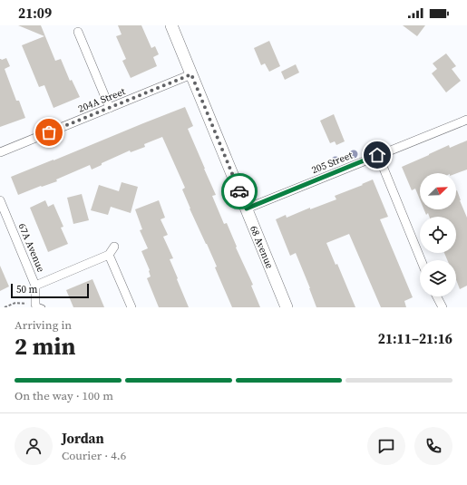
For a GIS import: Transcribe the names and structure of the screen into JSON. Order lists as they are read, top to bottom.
{
  "streets": {
    "street": [
      "204A Street",
      "205 Street",
      "68 Avenue",
      "67A Avenue"
    ]
  },
  "crossings": [
    ["204A Street", "68 Avenue"],
    ["205 Street", "68 Avenue"]
  ],
  "scale_bar": "50 m",
  "north": "top right",
  "page": {
    "status": "21:09",
    "scale": "50 m",
    "heading": ["2 min", "Arriving in", "21:11–21:16"],
    "panel": ["Jordan", "Courier · 4.6"],
    "bar": "On the way · 100 m"
  }
}
